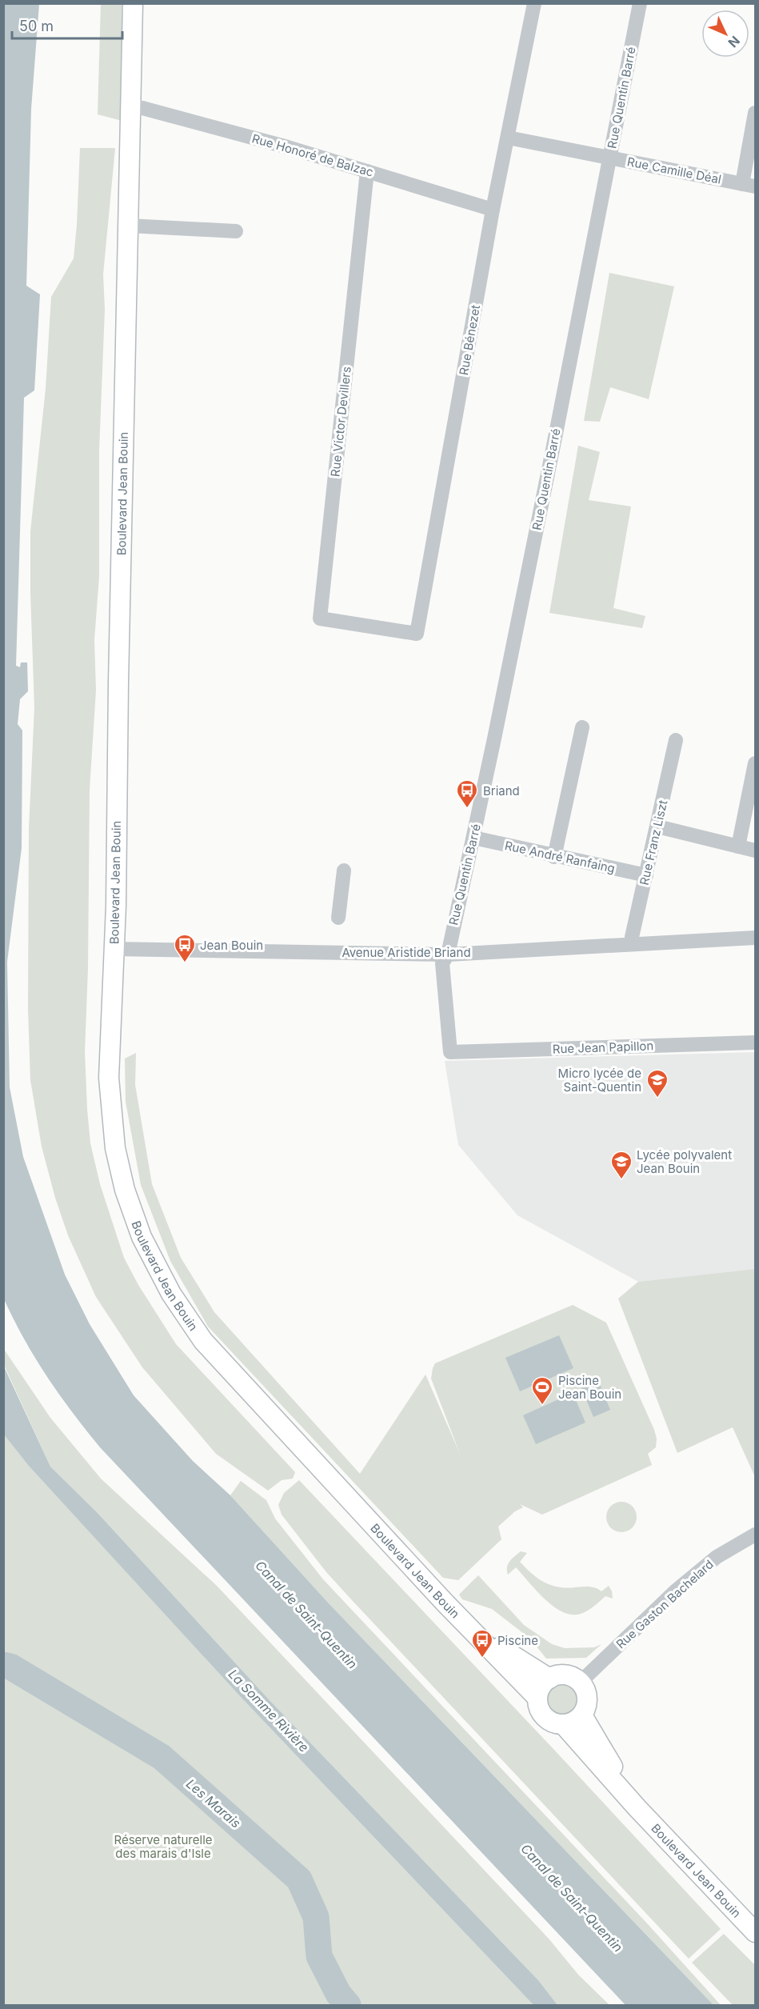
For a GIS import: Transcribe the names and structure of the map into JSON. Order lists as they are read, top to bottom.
{
  "streets": {
    "street": [
      "Rue Quentin Barré",
      "Rue Honoré de Balzac",
      "Rue Camille Déal",
      "Rue Bénezet",
      "Rue Victor Devillers",
      "Boulevard Jean Bouin",
      "Rue Franz Liszt",
      "Rue André Ranfaing",
      "Avenue Aristide Briand",
      "Rue Jean Papillon",
      "Rue Gaston Bachelard"
    ]
  },
  "crossings": [
    ["Rue Quentin Barré", "Rue Camille Déal"],
    ["Rue Quentin Barré", "Rue André Ranfaing"],
    ["Rue Quentin Barré", "Avenue Aristide Briand"],
    ["Rue Quentin Barré", "Rue Jean Papillon"],
    ["Rue Honoré de Balzac", "Rue Bénezet"],
    ["Rue Honoré de Balzac", "Rue Victor Devillers"],
    ["Rue Honoré de Balzac", "Boulevard Jean Bouin"],
    ["Rue Camille Déal", "Rue Bénezet"],
    ["Rue Bénezet", "Rue Victor Devillers"],
    ["Boulevard Jean Bouin", "Avenue Aristide Briand"],
    ["Boulevard Jean Bouin", "Rue Gaston Bachelard"],
    ["Rue Franz Liszt", "Rue André Ranfaing"],
    ["Rue Franz Liszt", "Avenue Aristide Briand"]
  ],
  "water": ["Canal de Saint-Quentin", "La Somme Rivière", "Les Marais"],
  "parks": ["Réserve naturelle des marais d'Isle"],
  "places": {
    "bus stop": ["Briand", "Jean Bouin", "Piscine"],
    "school or university": ["Micro lycée de Saint-Quentin", "Lycée polyvalent Jean Bouin"],
    "sports": ["Piscine Jean Bouin"]
  },
  "scale_bar": "50 m",
  "north": "bottom right"
}
